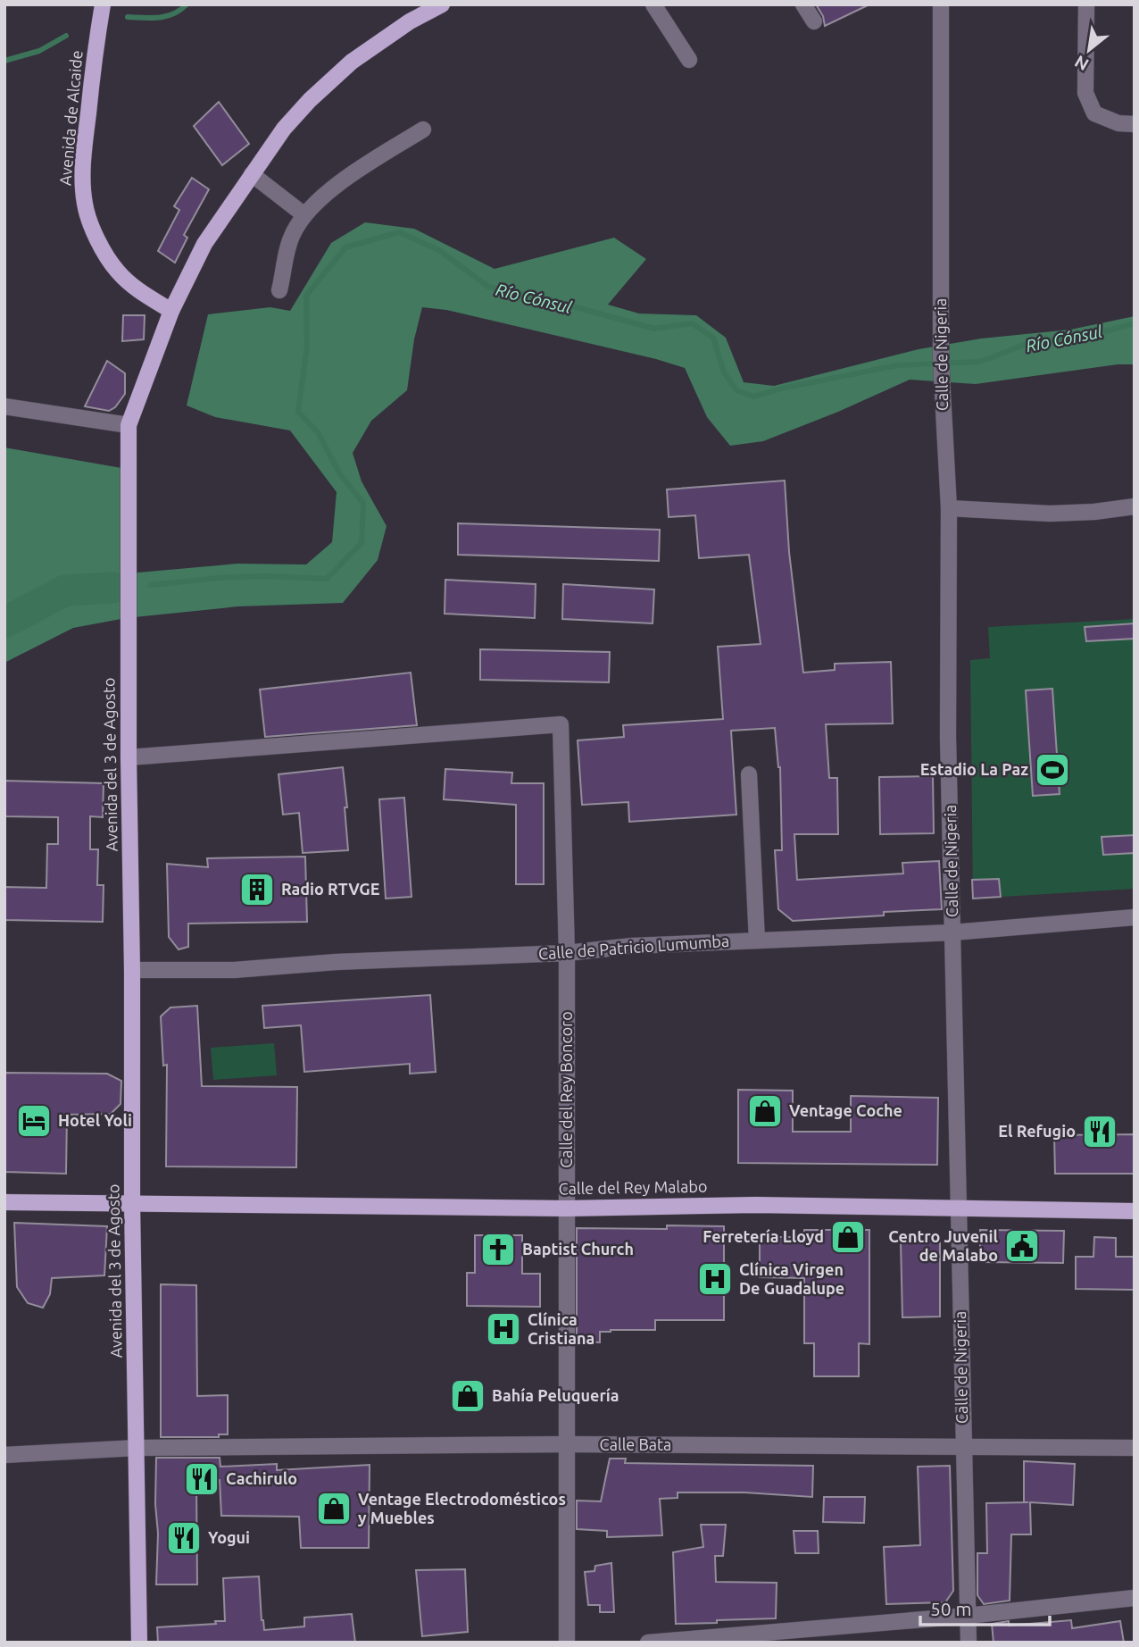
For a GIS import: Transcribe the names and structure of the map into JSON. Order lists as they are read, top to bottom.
{
  "streets": {
    "main road": ["Avenida de Alcaide", "Avenida del 3 de Agosto", "Calle del Rey Malabo"],
    "street": [
      "Calle de Nigeria",
      "Calle de Patricio Lumumba",
      "Calle del Rey Boncoro",
      "Calle Bata"
    ]
  },
  "crossings": [
    ["Avenida de Alcaide", "Avenida del 3 de Agosto"],
    ["Calle de Nigeria", "Calle de Patricio Lumumba"],
    ["Calle de Nigeria", "Calle del Rey Malabo"],
    ["Calle de Nigeria", "Calle Bata"],
    ["Avenida del 3 de Agosto", "Calle de Patricio Lumumba"],
    ["Avenida del 3 de Agosto", "Calle del Rey Boncoro"],
    ["Avenida del 3 de Agosto", "Calle del Rey Malabo"],
    ["Avenida del 3 de Agosto", "Calle Bata"],
    ["Calle de Patricio Lumumba", "Calle del Rey Boncoro"],
    ["Calle del Rey Boncoro", "Calle del Rey Malabo"],
    ["Calle del Rey Boncoro", "Calle Bata"]
  ],
  "water": ["Río Cónsul"],
  "places": {
    "sports": ["Estadio La Paz"],
    "building": ["Radio RTVGE"],
    "shop": [
      "Ventage Coche",
      "Ferretería Lloyd",
      "Bahía Peluquería",
      "Ventage Electrodomésticos y Muebles"
    ],
    "hotel": ["Hotel Yoli"],
    "restaurant": ["El Refugio", "Cachirulo", "Yogui"],
    "public building": ["Centro Juvenil de Malabo"],
    "church": ["Baptist Church"],
    "hospital": ["Clínica Virgen De Guadalupe", "Clínica Cristiana"]
  },
  "scale_bar": "50 m",
  "north": "bottom left"
}
